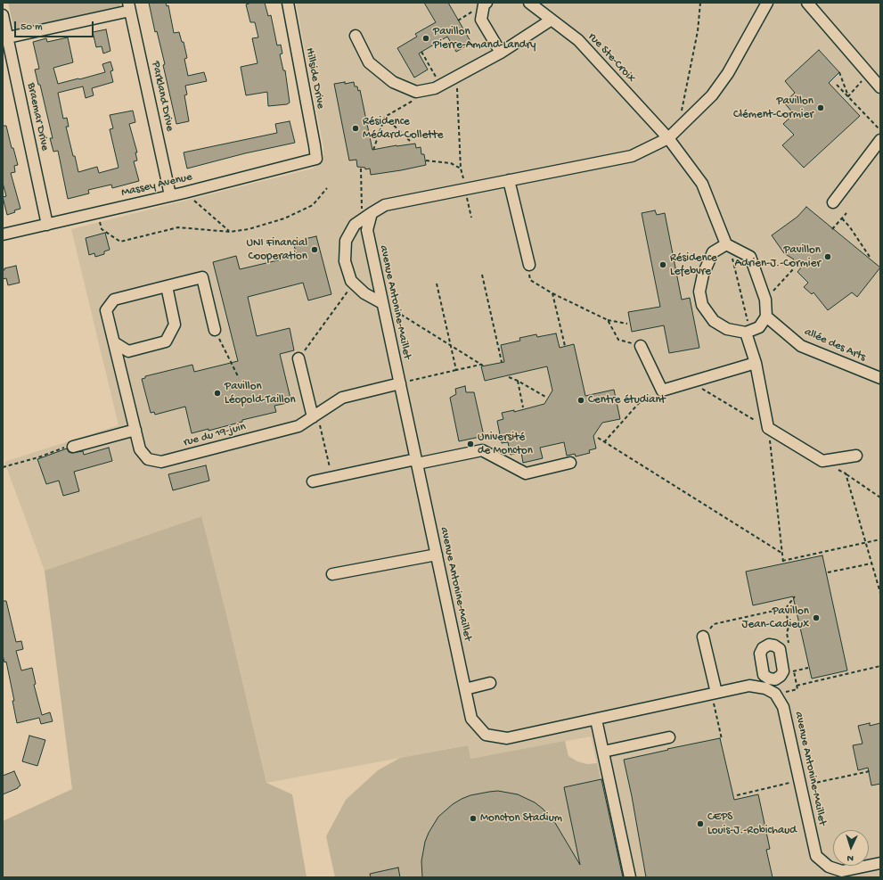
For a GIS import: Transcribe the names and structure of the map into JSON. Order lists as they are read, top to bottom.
{
  "streets": {
    "street": [
      "rue Ste-Croix",
      "Hillside Drive",
      "Parkland Drive",
      "Braemar Drive",
      "Massey Avenue",
      "avenue Antonine-Maillet",
      "allée des Arts",
      "rue du 19-juin"
    ]
  },
  "crossings": [
    ["Hillside Drive", "Massey Avenue"],
    ["Parkland Drive", "Massey Avenue"],
    ["Braemar Drive", "Massey Avenue"],
    ["avenue Antonine-Maillet", "rue du 19-juin"]
  ],
  "places": [
    "Pavillon Pierre-Amand-Landry",
    "Pavillon Clément-Cormier",
    "Résidence Médard-Collette",
    "UNI Financial Cooperation",
    "Pavillon Adrien-J.-Cormier",
    "Résidence Lefebvre",
    "Pavillon Léopold-Taillon",
    "Centre étudiant",
    "Université de Moncton",
    "Pavillon Jean-Cadieux",
    "Moncton Stadium",
    "CEPS Louis-J.-Robichaud"
  ],
  "scale_bar": "50 m",
  "north": "bottom"
}
